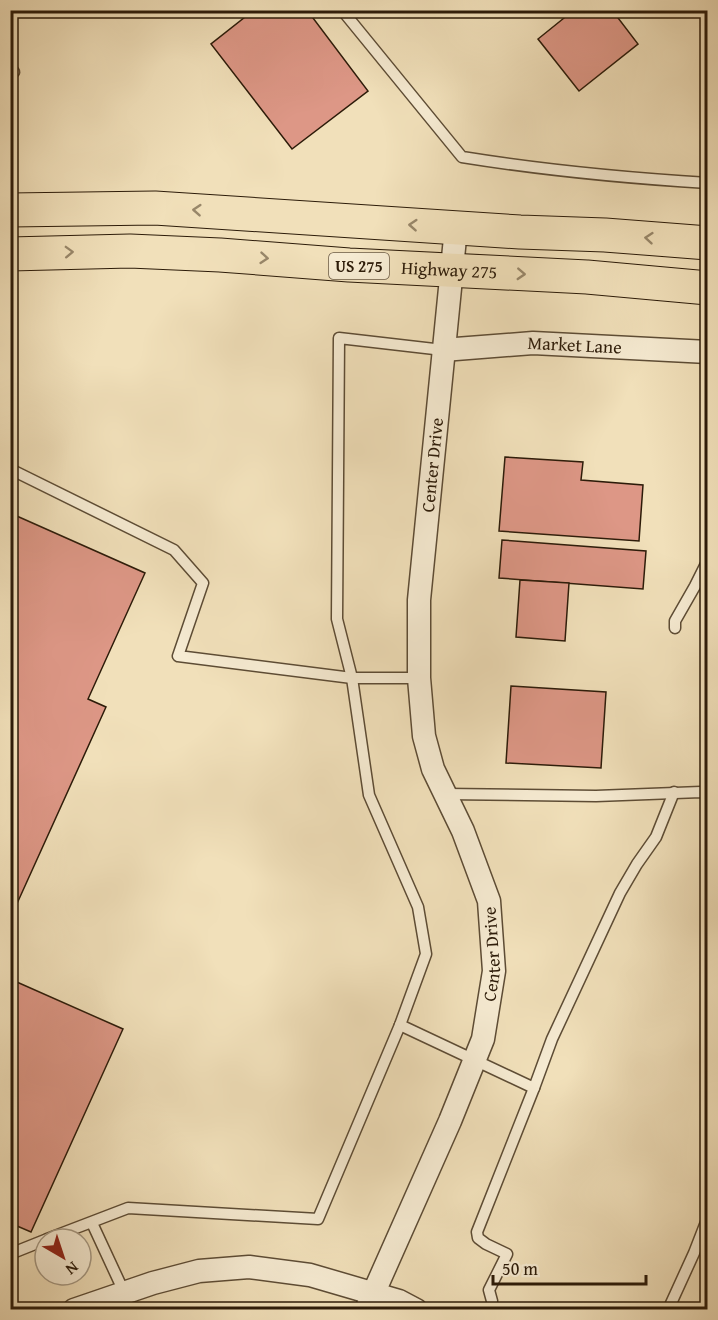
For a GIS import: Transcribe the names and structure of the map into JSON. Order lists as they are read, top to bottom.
{
  "streets": {
    "highway": ["US 275", "Highway 275"],
    "street": ["Market Lane", "Center Drive"]
  },
  "crossings": [
    ["Highway 275", "Center Drive"],
    ["Market Lane", "Center Drive"]
  ],
  "scale_bar": "50 m",
  "north": "bottom right"
}
